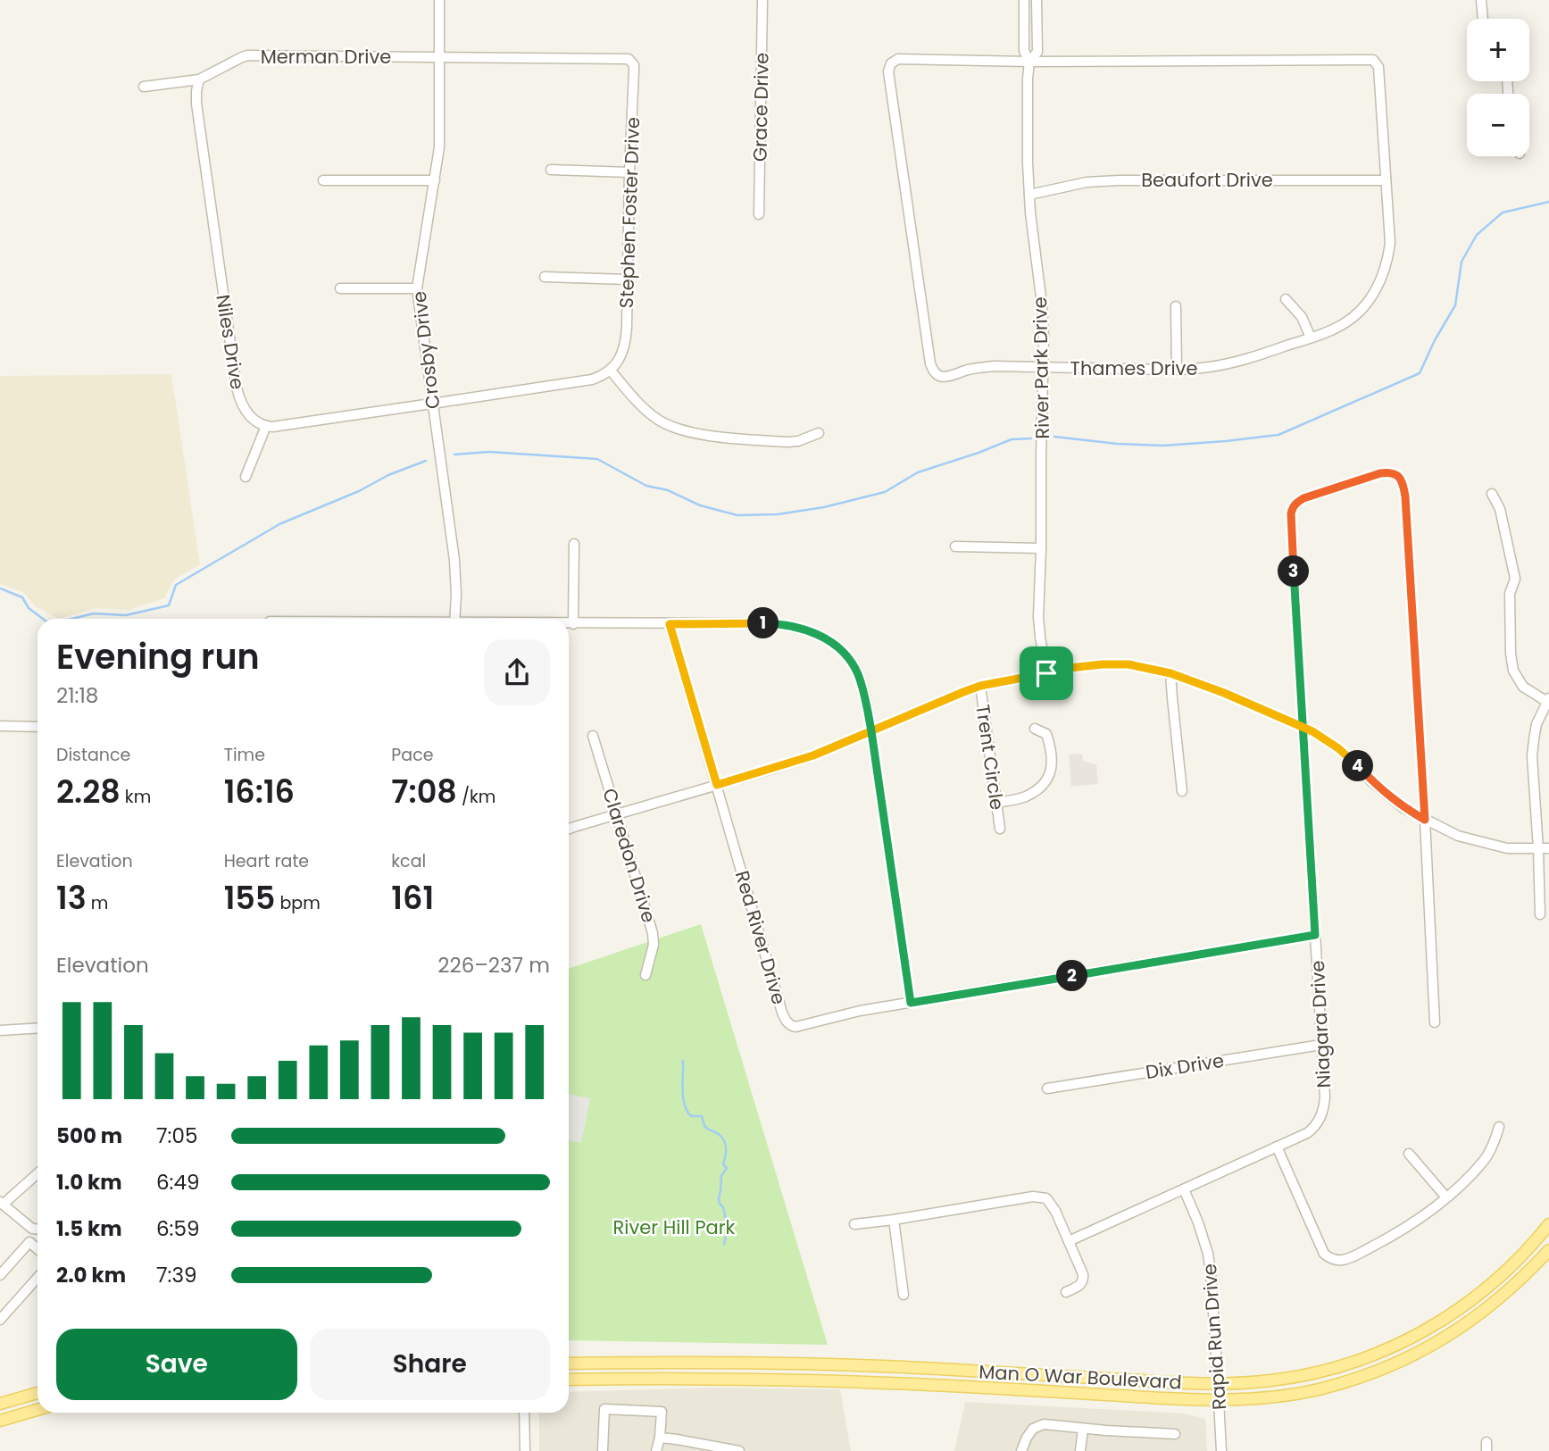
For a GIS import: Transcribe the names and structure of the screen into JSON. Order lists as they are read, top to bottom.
{
  "streets": {
    "main road": ["Man O War Boulevard"],
    "street": [
      "Merman Drive",
      "Grace Drive",
      "Beaufort Drive",
      "Stephen Foster Drive",
      "Niles Drive",
      "Crosby Drive",
      "River Park Drive",
      "Thames Drive",
      "Trent Circle",
      "Claredon Drive",
      "Red River Drive",
      "Niagara Drive",
      "Dix Drive",
      "Rapid Run Drive"
    ]
  },
  "crossings": [
    ["Merman Drive", "Stephen Foster Drive"],
    ["Merman Drive", "Niles Drive"],
    ["Merman Drive", "Crosby Drive"],
    ["Beaufort Drive", "River Park Drive"],
    ["Beaufort Drive", "Thames Drive"],
    ["Stephen Foster Drive", "Crosby Drive"],
    ["River Park Drive", "Thames Drive"],
    ["Red River Drive", "Niagara Drive"],
    ["Niagara Drive", "Dix Drive"],
    ["Niagara Drive", "Rapid Run Drive"],
    ["Rapid Run Drive", "Man O War Boulevard"]
  ],
  "parks": ["River Hill Park"],
  "page": {
    "map_buttons": ["+", "−"],
    "pins": [
      "3",
      "1",
      "4",
      "2"
    ],
    "heading": ["Evening run", "21:18"],
    "stats": [
      ["Distance", "2.28 km"],
      ["Time", "16:16"],
      ["Pace", "7:08 /km"],
      ["Elevation", "13 m"],
      ["Heart rate", "155 bpm"],
      ["kcal", "161"]
    ],
    "chart": ["Elevation", "226–237 m"],
    "list": [
      {
        "name": "500 m",
        "note": "7:05"
      },
      {
        "name": "1.0 km",
        "note": "6:49"
      },
      {
        "name": "1.5 km",
        "note": "6:59"
      },
      {
        "name": "2.0 km",
        "note": "7:39"
      }
    ],
    "buttons": ["Save", "Share"]
  }
}
